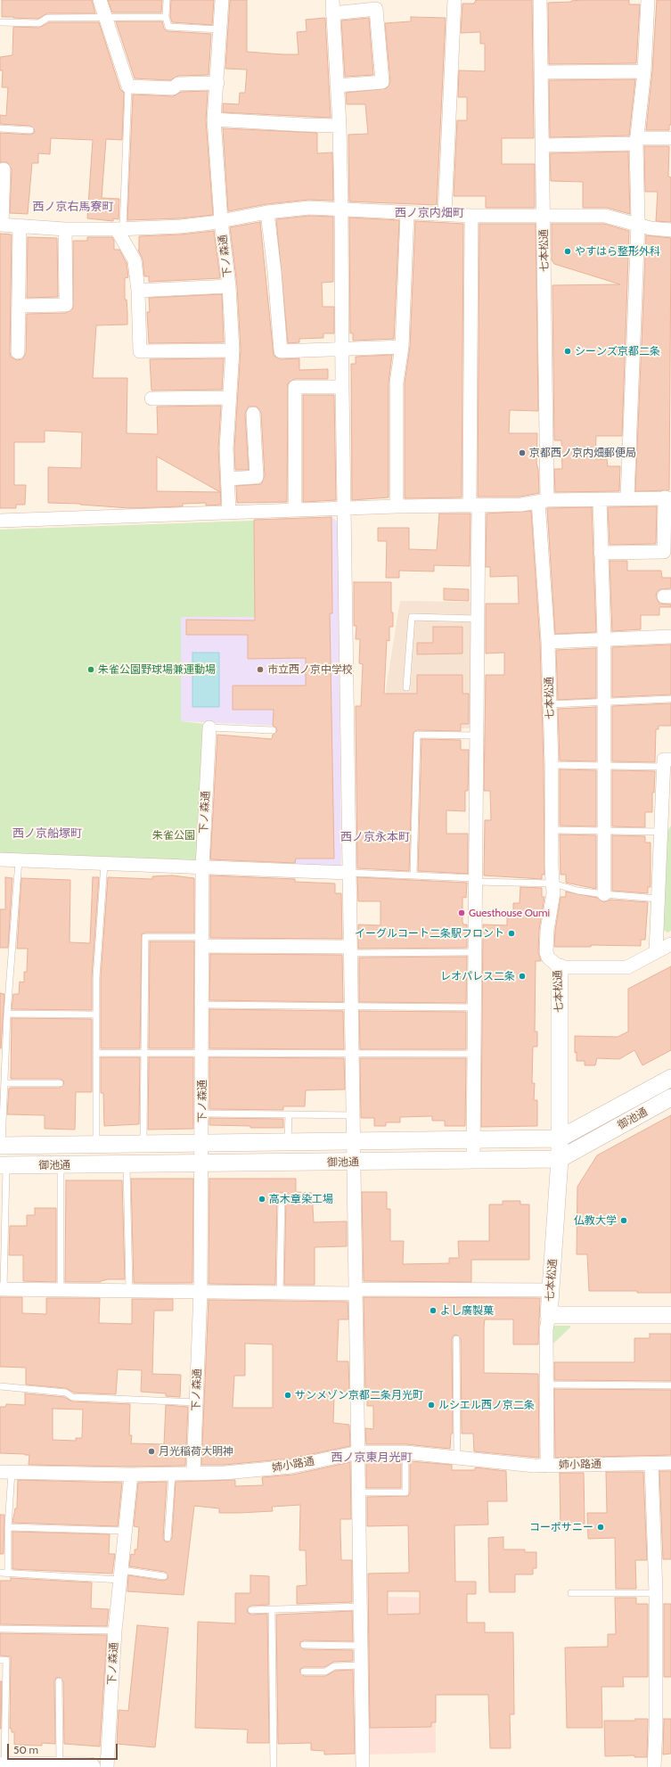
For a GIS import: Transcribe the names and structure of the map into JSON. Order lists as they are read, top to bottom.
{
  "streets": {
    "street": [
      "七本松通",
      "下ノ森通",
      "御池通",
      "姉小路通"
    ]
  },
  "crossings": [
    ["七本松通", "御池通"],
    ["七本松通", "姉小路通"],
    ["下ノ森通", "御池通"],
    ["下ノ森通", "姉小路通"]
  ],
  "districts": [
    "西ノ京右馬寮町",
    "西ノ京内畑町",
    "西ノ京船塚町",
    "西ノ京永本町",
    "西ノ京東月光町"
  ],
  "parks": ["朱雀公園"],
  "places": [
    "やすはら整形外科",
    "シーンズ京都二条",
    "京都西ノ京内畑郵便局",
    "朱雀公園野球場兼運動場",
    "市立西ノ京中学校",
    "Guesthouse Oumi",
    "イーグルコート二条駅フロント",
    "レオパレス二条",
    "高木章染工場",
    "仏教大学",
    "よし廣製菓",
    "サンメゾン京都二条月光町",
    "ルシエル西ノ京二条",
    "月光稲荷大明神",
    "コーポサニー"
  ],
  "scale_bar": "50 m"
}
